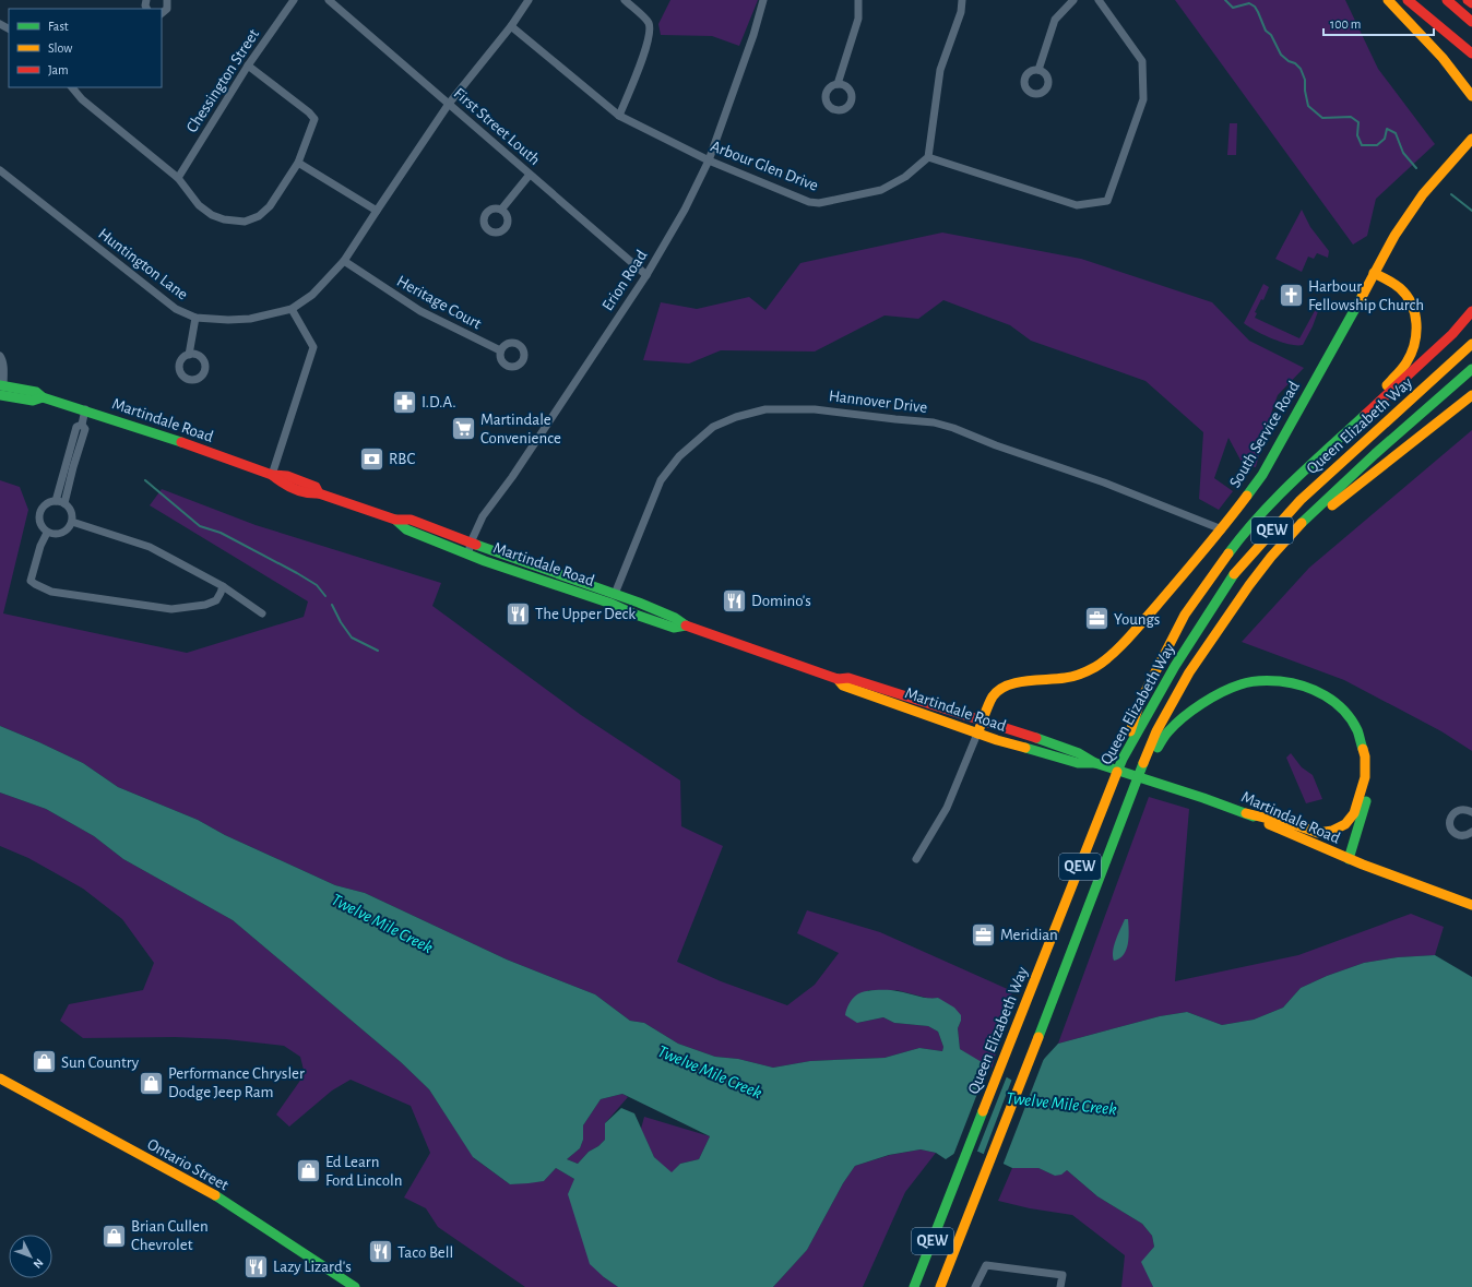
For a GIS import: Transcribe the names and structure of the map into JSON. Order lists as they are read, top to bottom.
{
  "streets": {
    "main road": [
      "Martindale Road",
      "Queen Elizabeth Way",
      "South Service Road",
      "QEW",
      "Ontario Street"
    ],
    "street": [
      "Chessington Street",
      "First Street Louth",
      "Arbour Glen Drive",
      "Huntington Lane",
      "Erion Road",
      "Heritage Court",
      "Hannover Drive"
    ]
  },
  "crossings": [
    ["First Street Louth", "Huntington Lane"],
    ["First Street Louth", "Erion Road"],
    ["Arbour Glen Drive", "Huntington Lane"],
    ["Arbour Glen Drive", "Erion Road"],
    ["Huntington Lane", "Heritage Court"],
    ["Erion Road", "Martindale Road"],
    ["Hannover Drive", "Martindale Road"],
    ["Hannover Drive", "South Service Road"],
    ["Martindale Road", "South Service Road"]
  ],
  "water": ["Twelve Mile Creek"],
  "places": {
    "church": ["Harbour Fellowship Church"],
    "pharmacy": ["I.D.A."],
    "supermarket": ["Martindale Convenience"],
    "bank": ["RBC"],
    "restaurant": [
      "Domino's",
      "The Upper Deck",
      "Taco Bell",
      "Lazy Lizard's"
    ],
    "office": ["Youngs", "Meridian"],
    "shop": [
      "Sun Country",
      "Performance Chrysler Dodge Jeep Ram",
      "Ed Learn Ford Lincoln",
      "Brian Cullen Chevrolet"
    ]
  },
  "legend": ["Fast", "Slow", "Jam"],
  "scale_bar": "100 m",
  "north": "bottom right"
}
